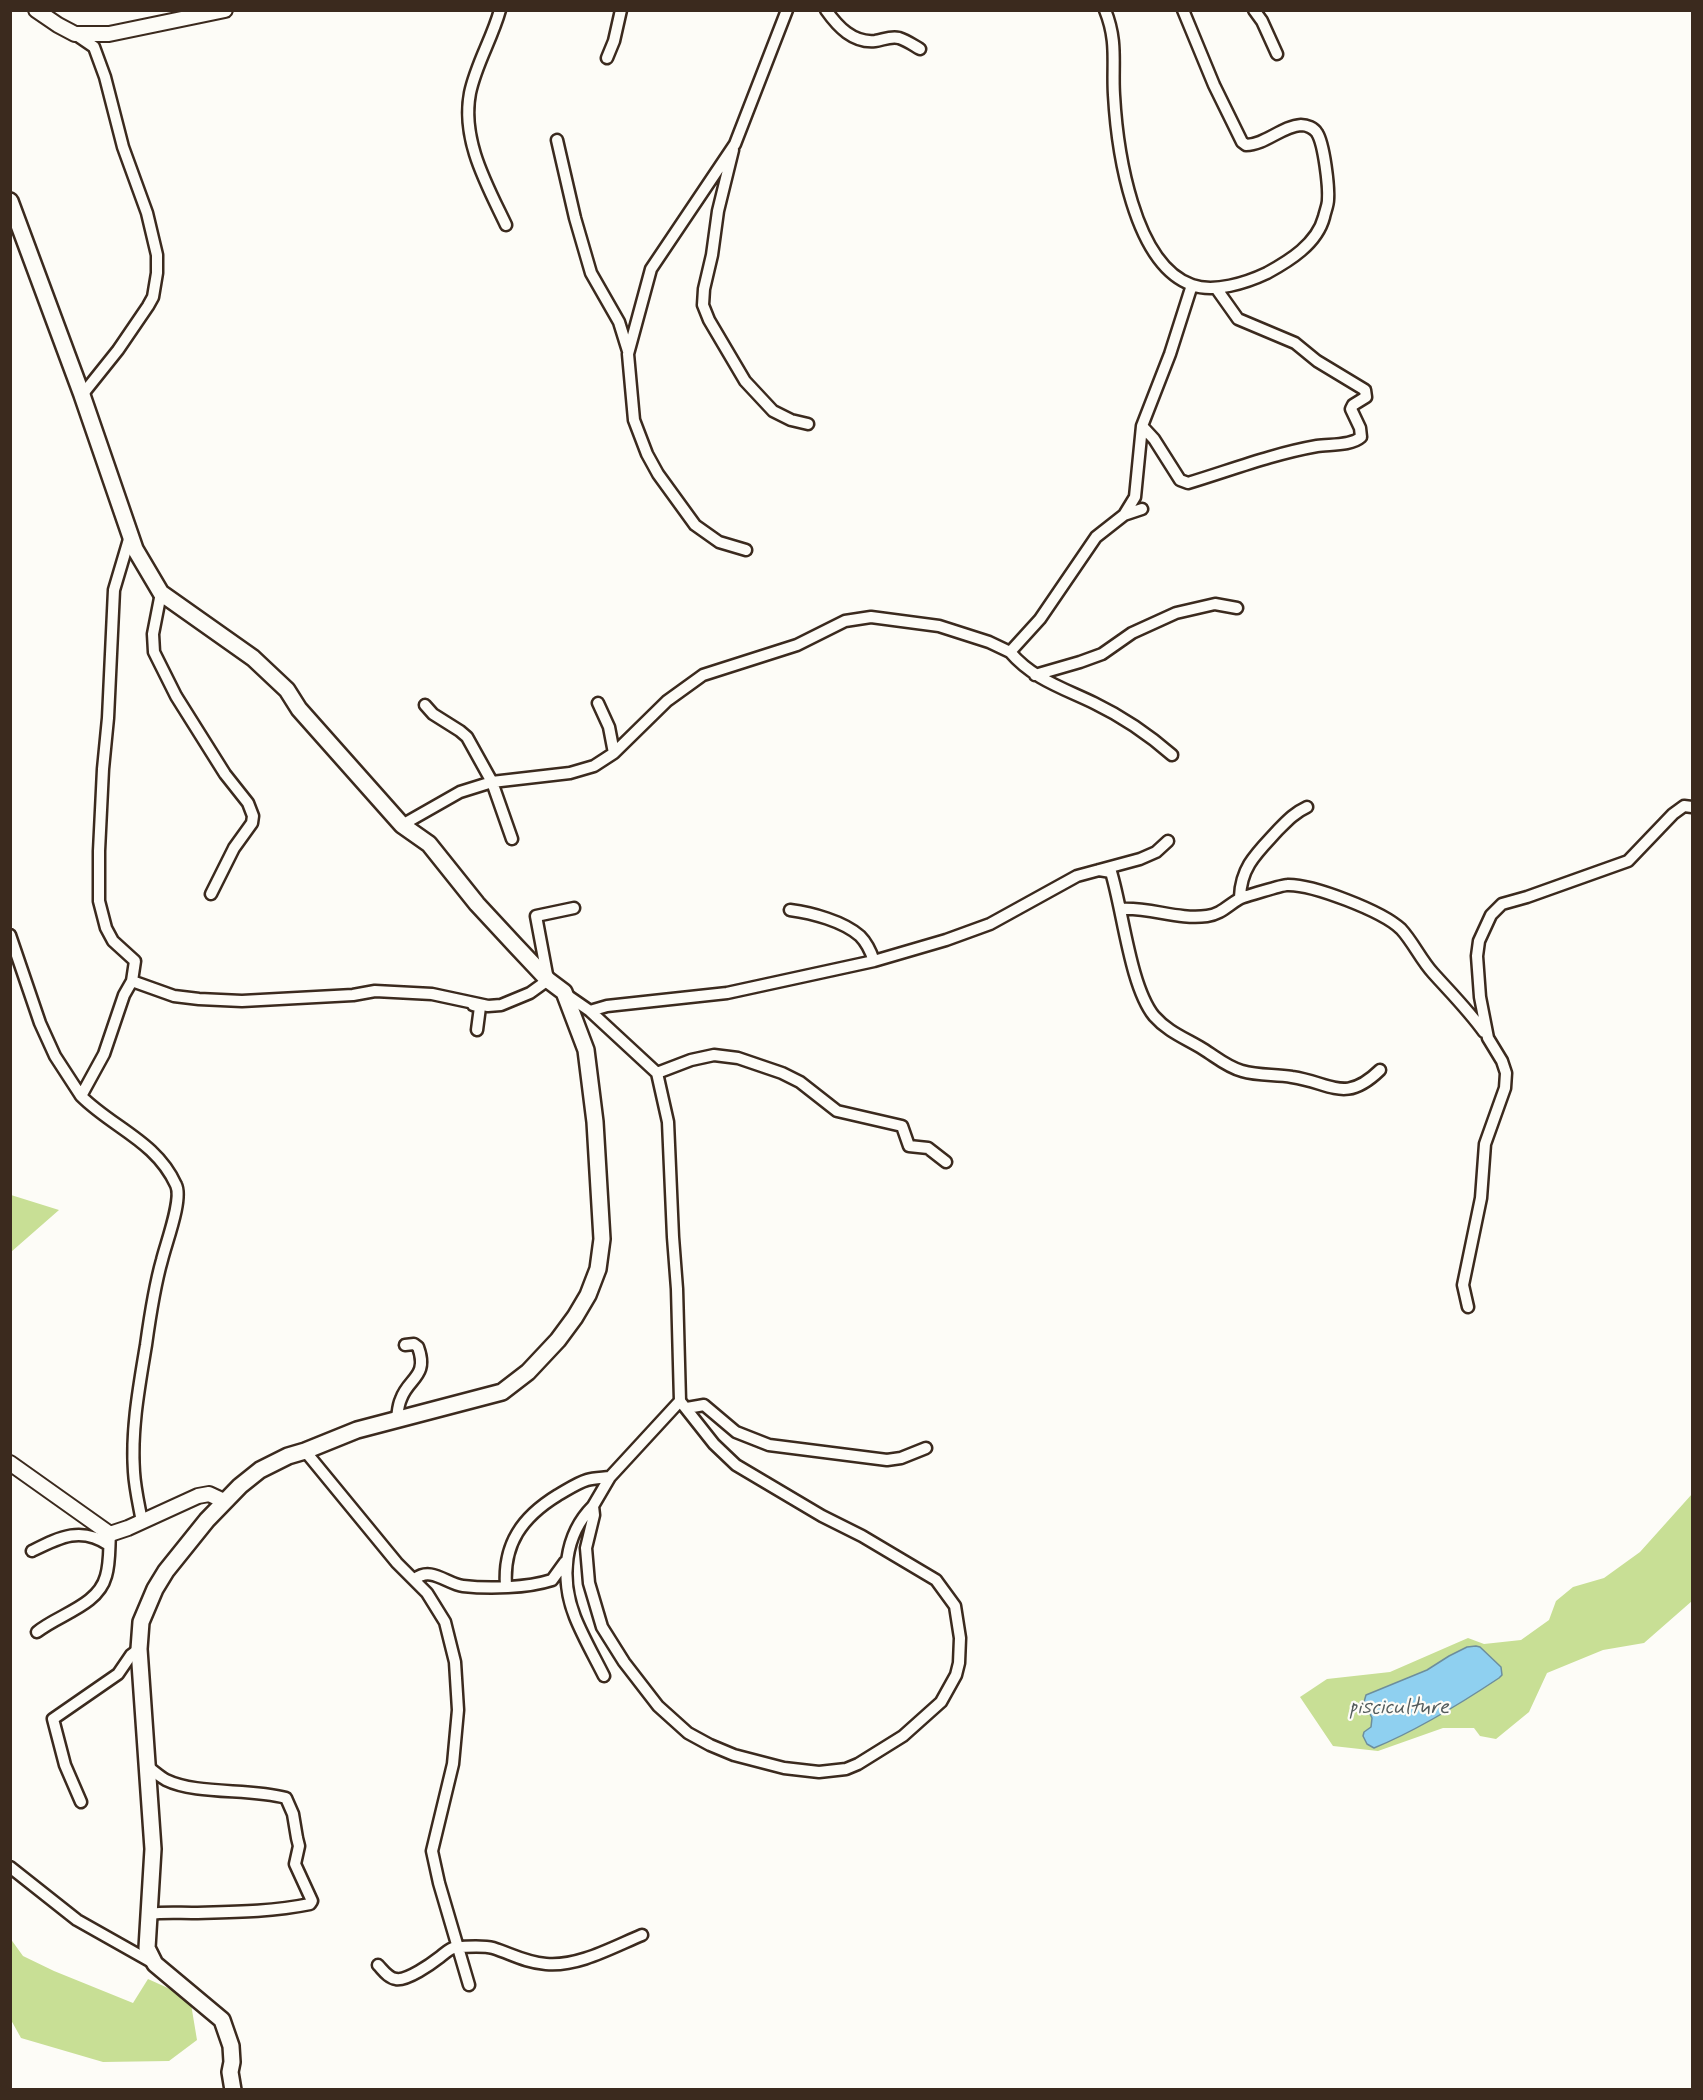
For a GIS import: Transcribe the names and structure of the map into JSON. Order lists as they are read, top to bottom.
{
  "water": ["pisciculture"]
}
